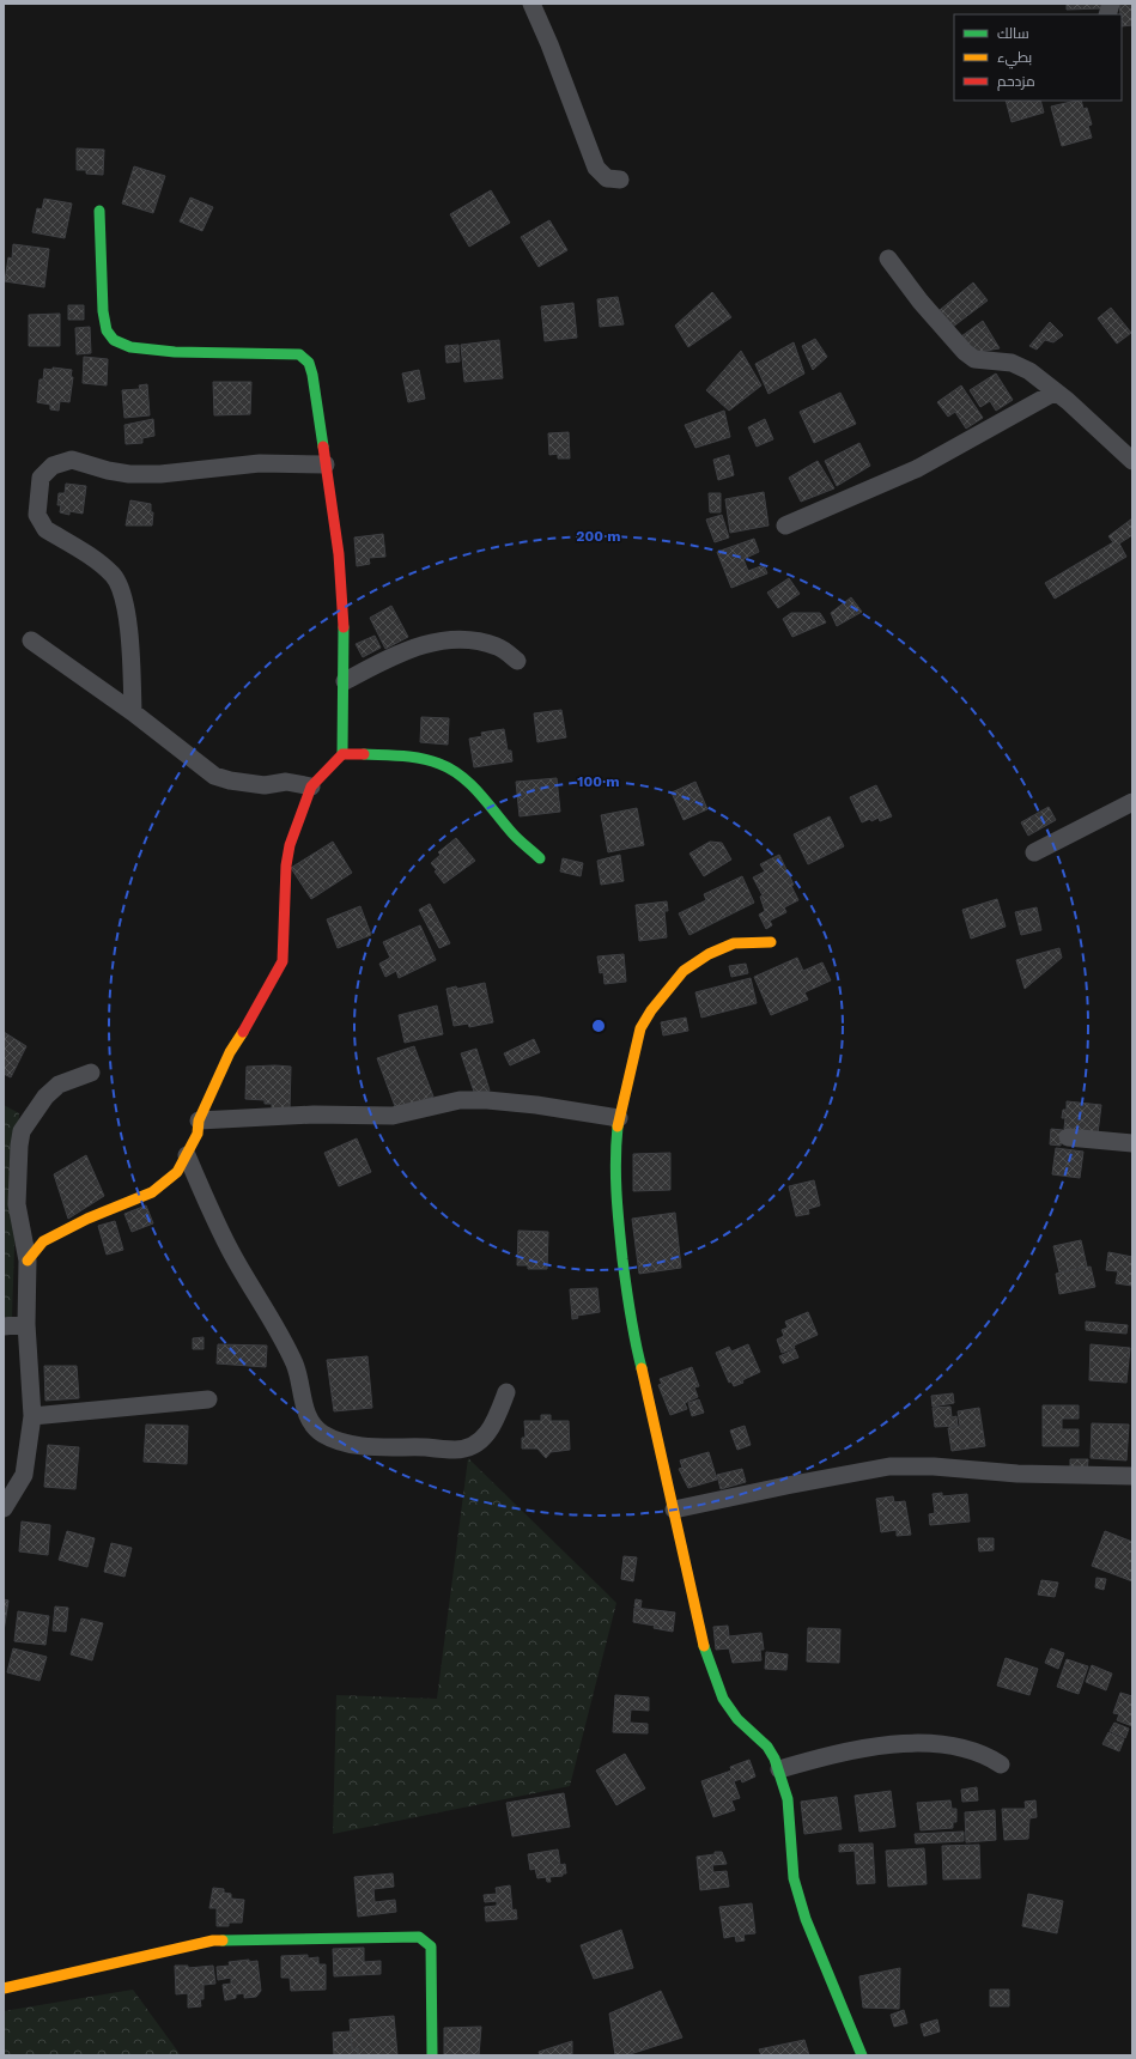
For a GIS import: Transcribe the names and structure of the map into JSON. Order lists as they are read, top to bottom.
{
  "legend": ["سالك", "بطيء", "مزدحم"],
  "rings": ["200 m", "100 m"]
}
